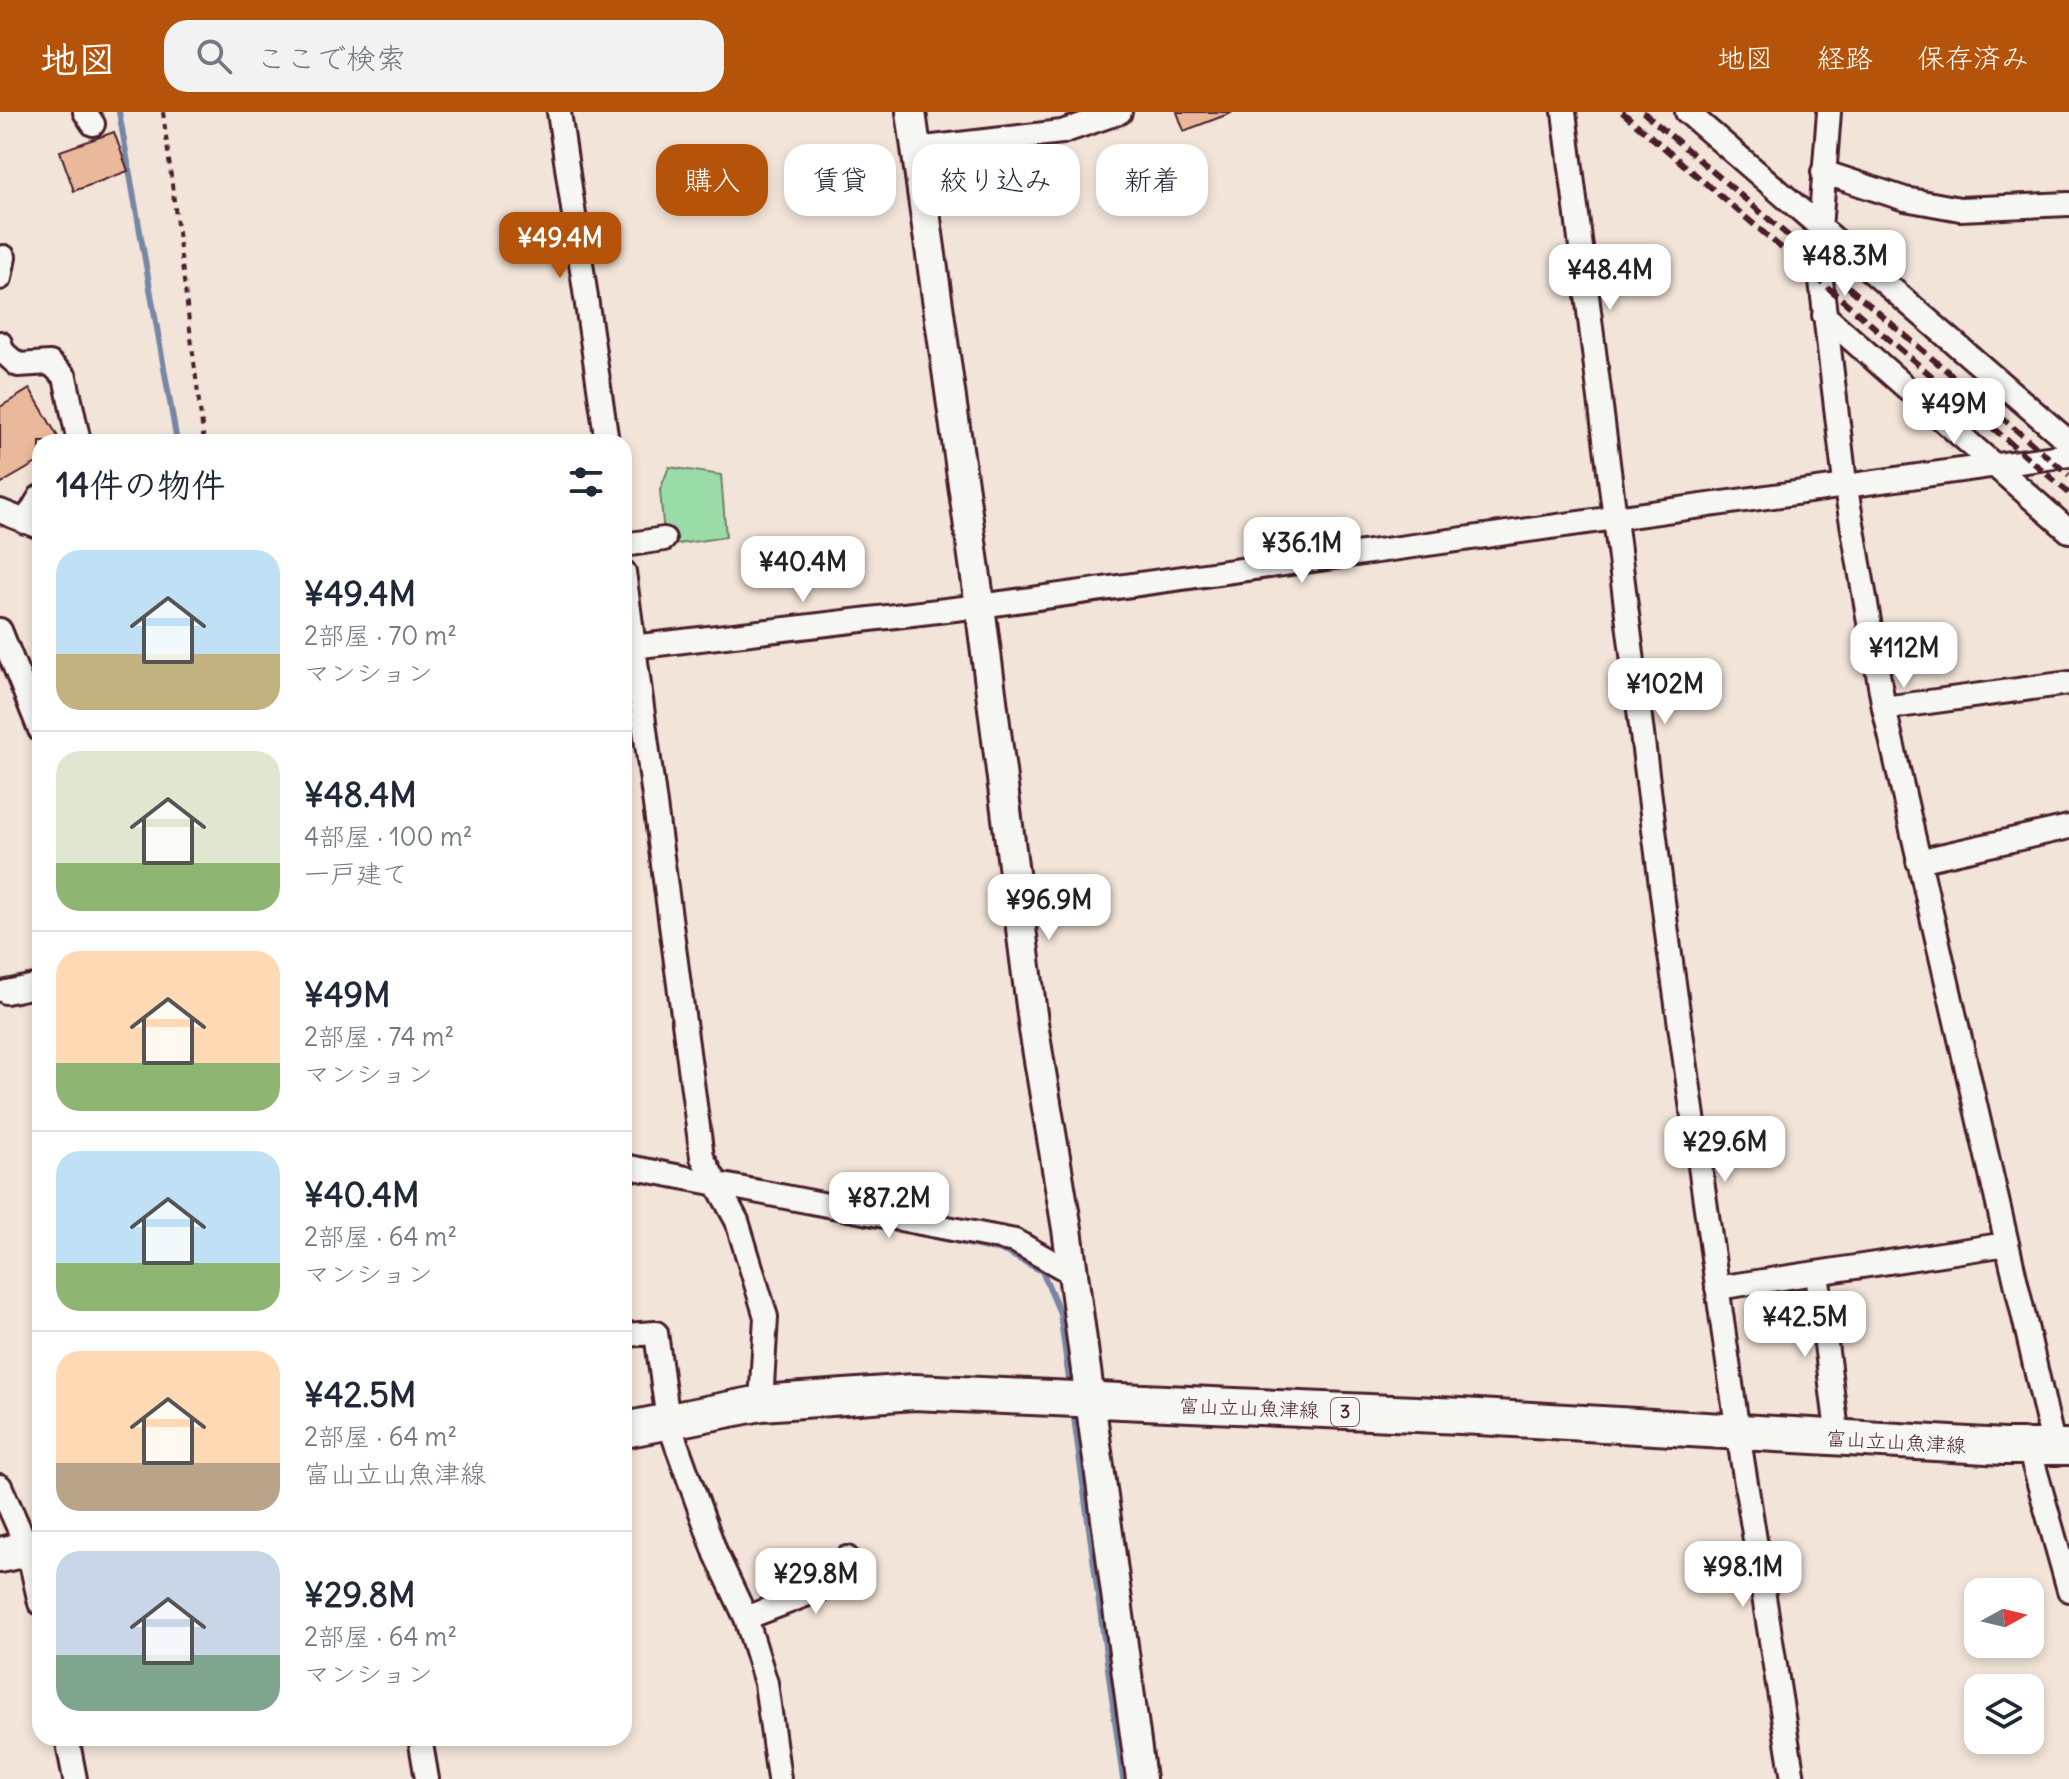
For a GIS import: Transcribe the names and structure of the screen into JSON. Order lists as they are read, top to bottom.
{
  "streets": {
    "main road": ["富山立山魚津線", "3"]
  },
  "north": "right",
  "page": {
    "header": "地図",
    "search": "ここで検索",
    "nav": ["地図", "経路", "保存済み"],
    "chip": [
      "購入",
      "賃貸",
      "絞り込み",
      "新着"
    ],
    "price": [
      "¥49.4M",
      "¥48.3M",
      "¥48.4M",
      "¥49M",
      "¥36.1M",
      "¥40.4M",
      "¥112M",
      "¥102M",
      "¥96.9M",
      "¥29.6M",
      "¥87.2M",
      "¥42.5M",
      "¥98.1M",
      "¥29.8M"
    ],
    "heading": "14件の物件",
    "list": [
      {
        "name": "¥49.4M",
        "note": "2部屋 · 70 m² · マンション"
      },
      {
        "name": "¥48.4M",
        "note": "4部屋 · 100 m² · 一戸建て"
      },
      {
        "name": "¥49M",
        "note": "2部屋 · 74 m² · マンション"
      },
      {
        "name": "¥40.4M",
        "note": "2部屋 · 64 m² · マンション"
      },
      {
        "name": "¥42.5M",
        "note": "2部屋 · 64 m² · 富山立山魚津線"
      },
      {
        "name": "¥29.8M",
        "note": "2部屋 · 64 m² · マンション"
      }
    ]
  }
}
